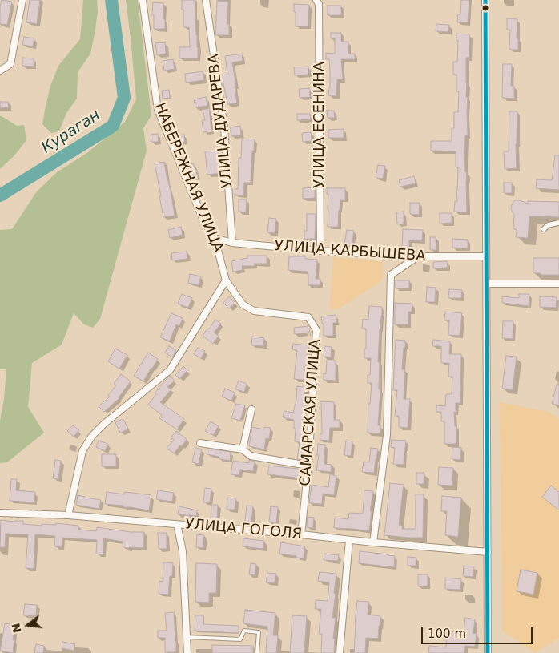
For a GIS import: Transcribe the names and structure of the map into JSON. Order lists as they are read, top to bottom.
{
  "streets": {
    "street": [
      "УЛИЦА ДУДАРЕВА",
      "УЛИЦА ЕСЕНИНА",
      "НАБЕРЕЖНАЯ УЛИЦА",
      "УЛИЦА КАРБЫШЕВА",
      "САМАРСКАЯ УЛИЦА",
      "УЛИЦА ГОГОЛЯ"
    ]
  },
  "crossings": [
    ["УЛИЦА ДУДАРЕВА", "УЛИЦА КАРБЫШЕВА"],
    ["УЛИЦА ЕСЕНИНА", "УЛИЦА КАРБЫШЕВА"],
    ["НАБЕРЕЖНАЯ УЛИЦА", "УЛИЦА КАРБЫШЕВА"],
    ["НАБЕРЕЖНАЯ УЛИЦА", "САМАРСКАЯ УЛИЦА"],
    ["САМАРСКАЯ УЛИЦА", "УЛИЦА ГОГОЛЯ"]
  ],
  "water": ["Кураган"],
  "scale_bar": "100 m",
  "north": "left"
}
